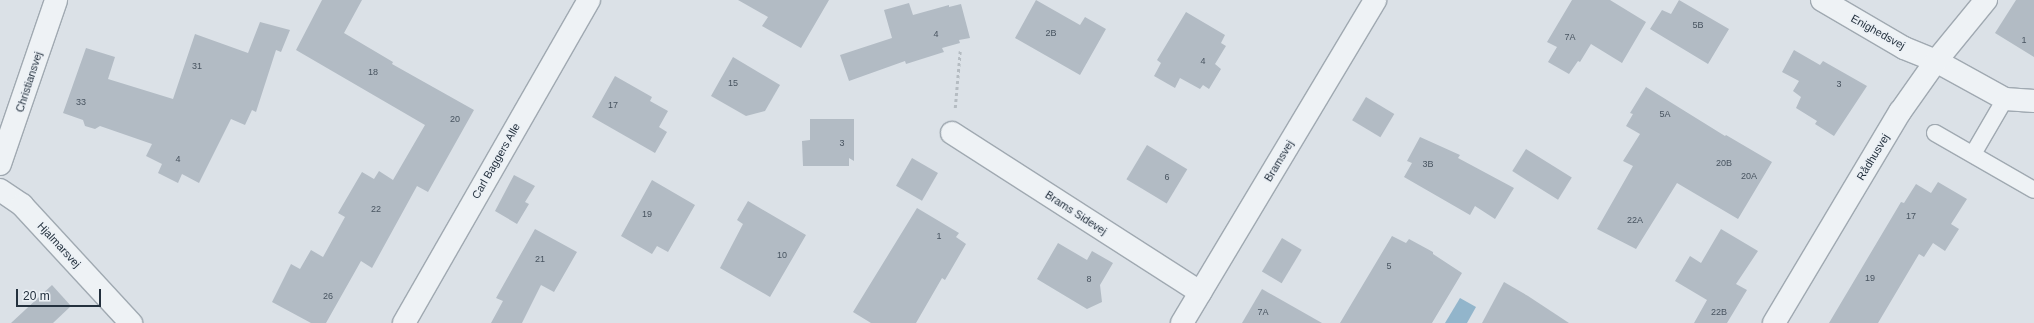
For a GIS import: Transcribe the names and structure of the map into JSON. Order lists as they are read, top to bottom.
{
  "streets": {
    "street": [
      "Enighedsvej",
      "Christiansvej",
      "Rådhusvej",
      "Carl Baggers Alle",
      "Bramsvej",
      "Brams Sidevej",
      "Hjalmarsvej"
    ]
  },
  "crossings": [
    ["Enighedsvej", "Rådhusvej"],
    ["Bramsvej", "Brams Sidevej"]
  ],
  "house_numbers": [
    "5B",
    "2B",
    "4",
    "7A",
    "1",
    "4",
    "31",
    "18",
    "15",
    "3",
    "33",
    "17",
    "5A",
    "20",
    "3",
    "4",
    "20B",
    "3B",
    "20A",
    "6",
    "22",
    "19",
    "17",
    "22A",
    "1",
    "10",
    "21",
    "5",
    "19",
    "8",
    "26",
    "7A",
    "22B"
  ],
  "scale_bar": "20 m"
}
